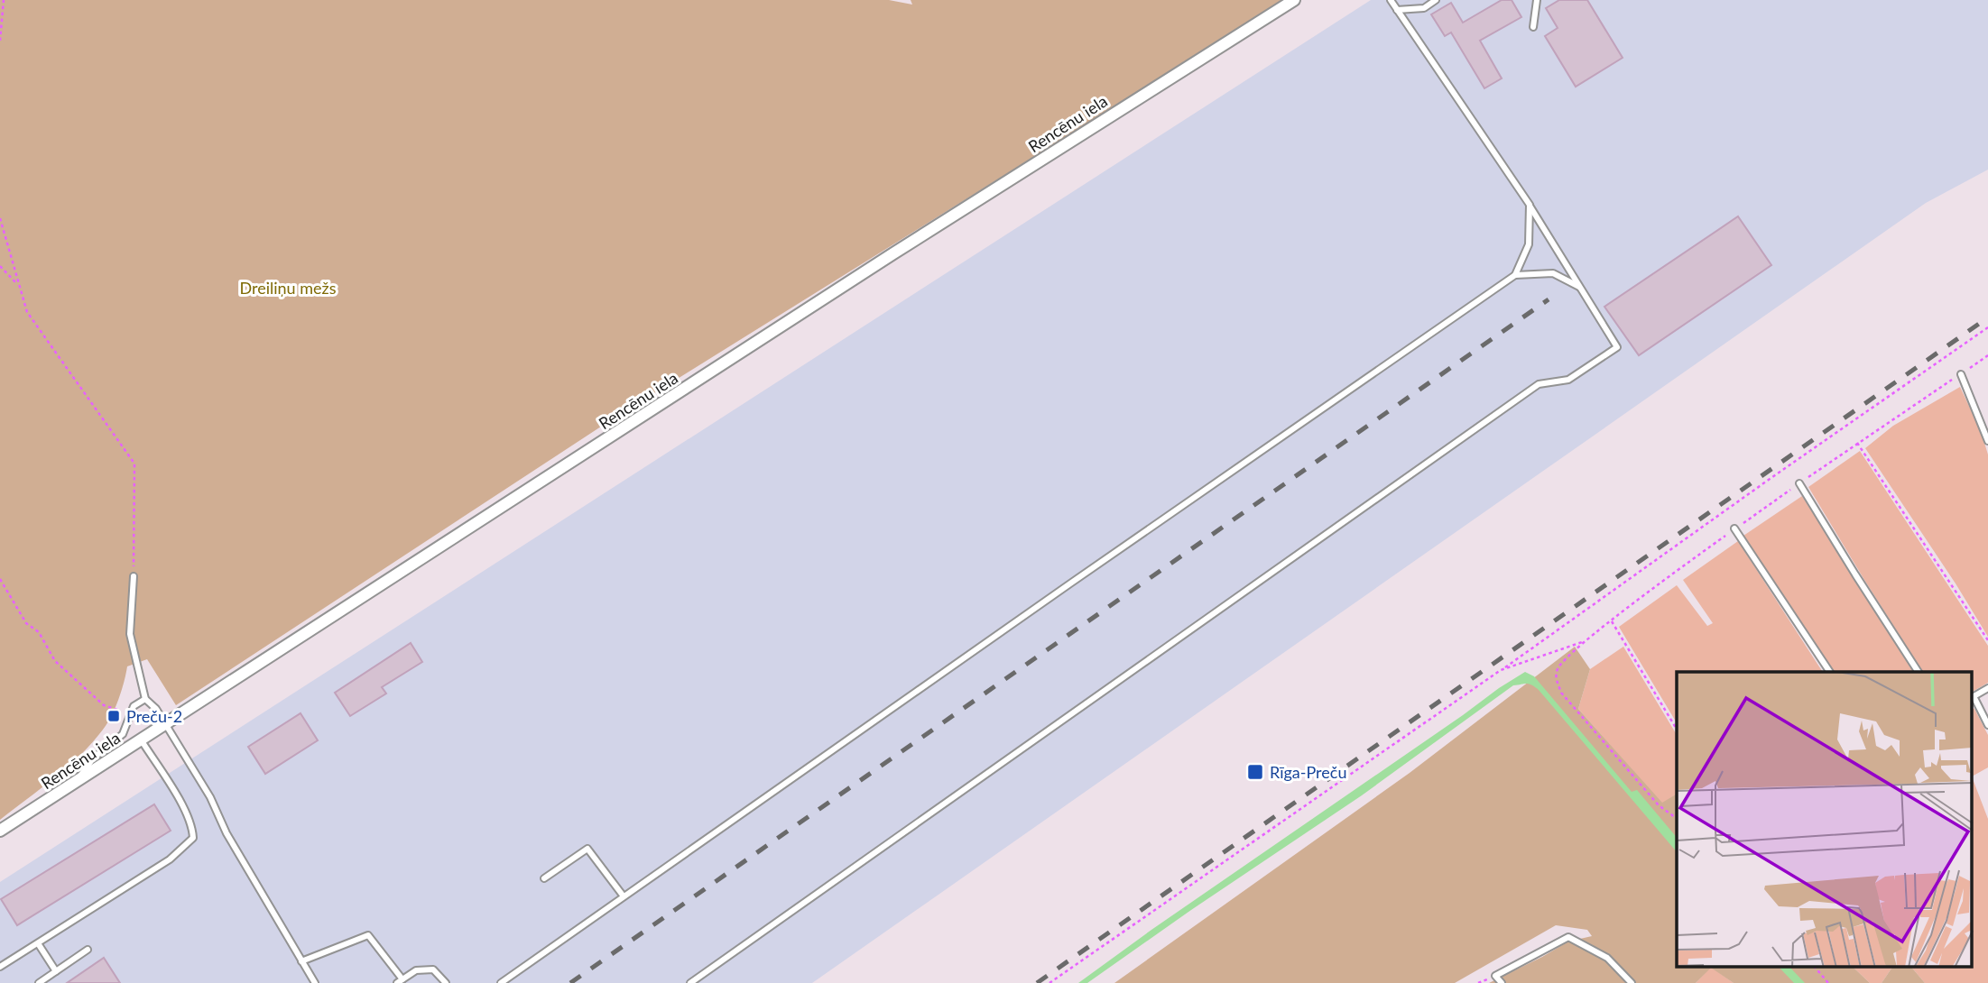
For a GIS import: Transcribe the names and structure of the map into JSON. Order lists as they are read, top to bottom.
{
  "streets": {
    "street": ["Rencēnu iela"]
  },
  "parks": ["Dreiliņu mežs"],
  "places": {
    "transit": ["Preču-2", "Rīga-Preču"]
  }
}
